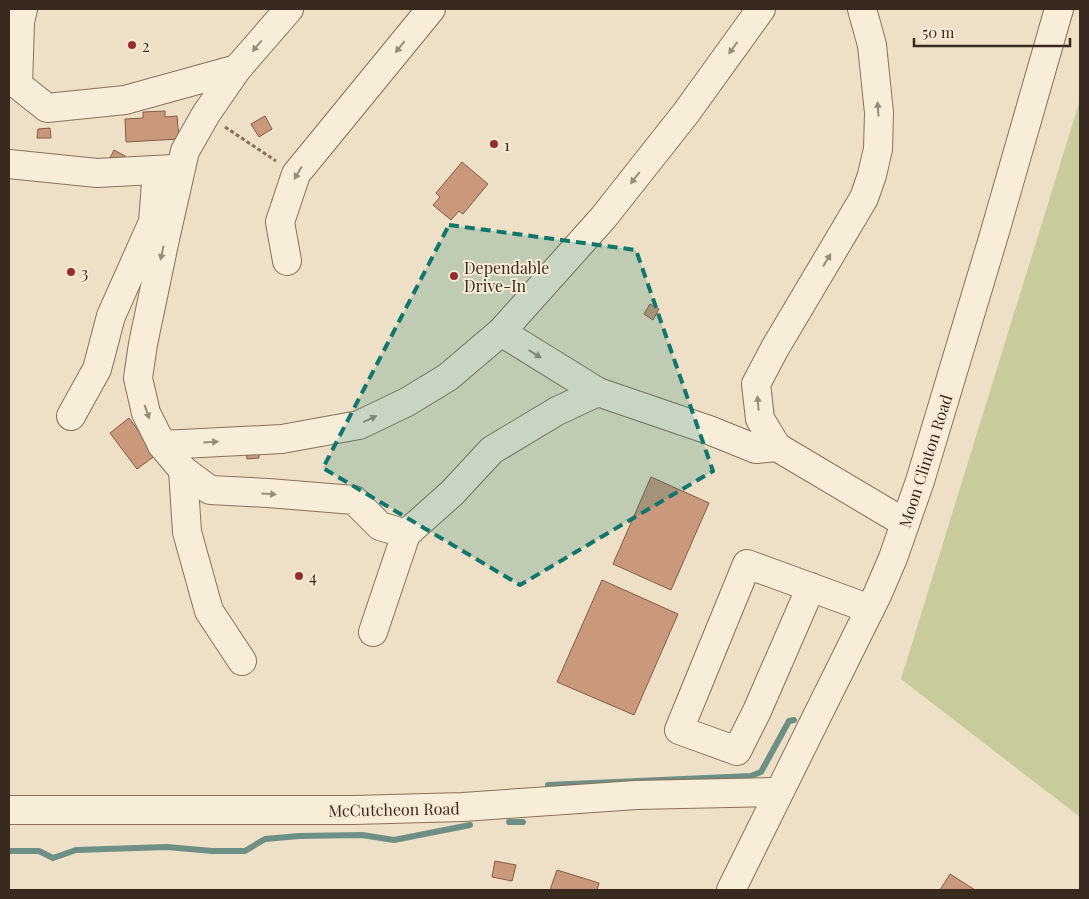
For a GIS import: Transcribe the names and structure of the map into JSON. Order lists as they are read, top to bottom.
{
  "streets": {
    "street": ["Moon Clinton Road", "McCutcheon Road"]
  },
  "crossings": [
    ["Moon Clinton Road", "McCutcheon Road"]
  ],
  "places": [
    "2",
    "1",
    "3",
    "Dependable Drive-In",
    "4"
  ],
  "scale_bar": "50 m"
}
